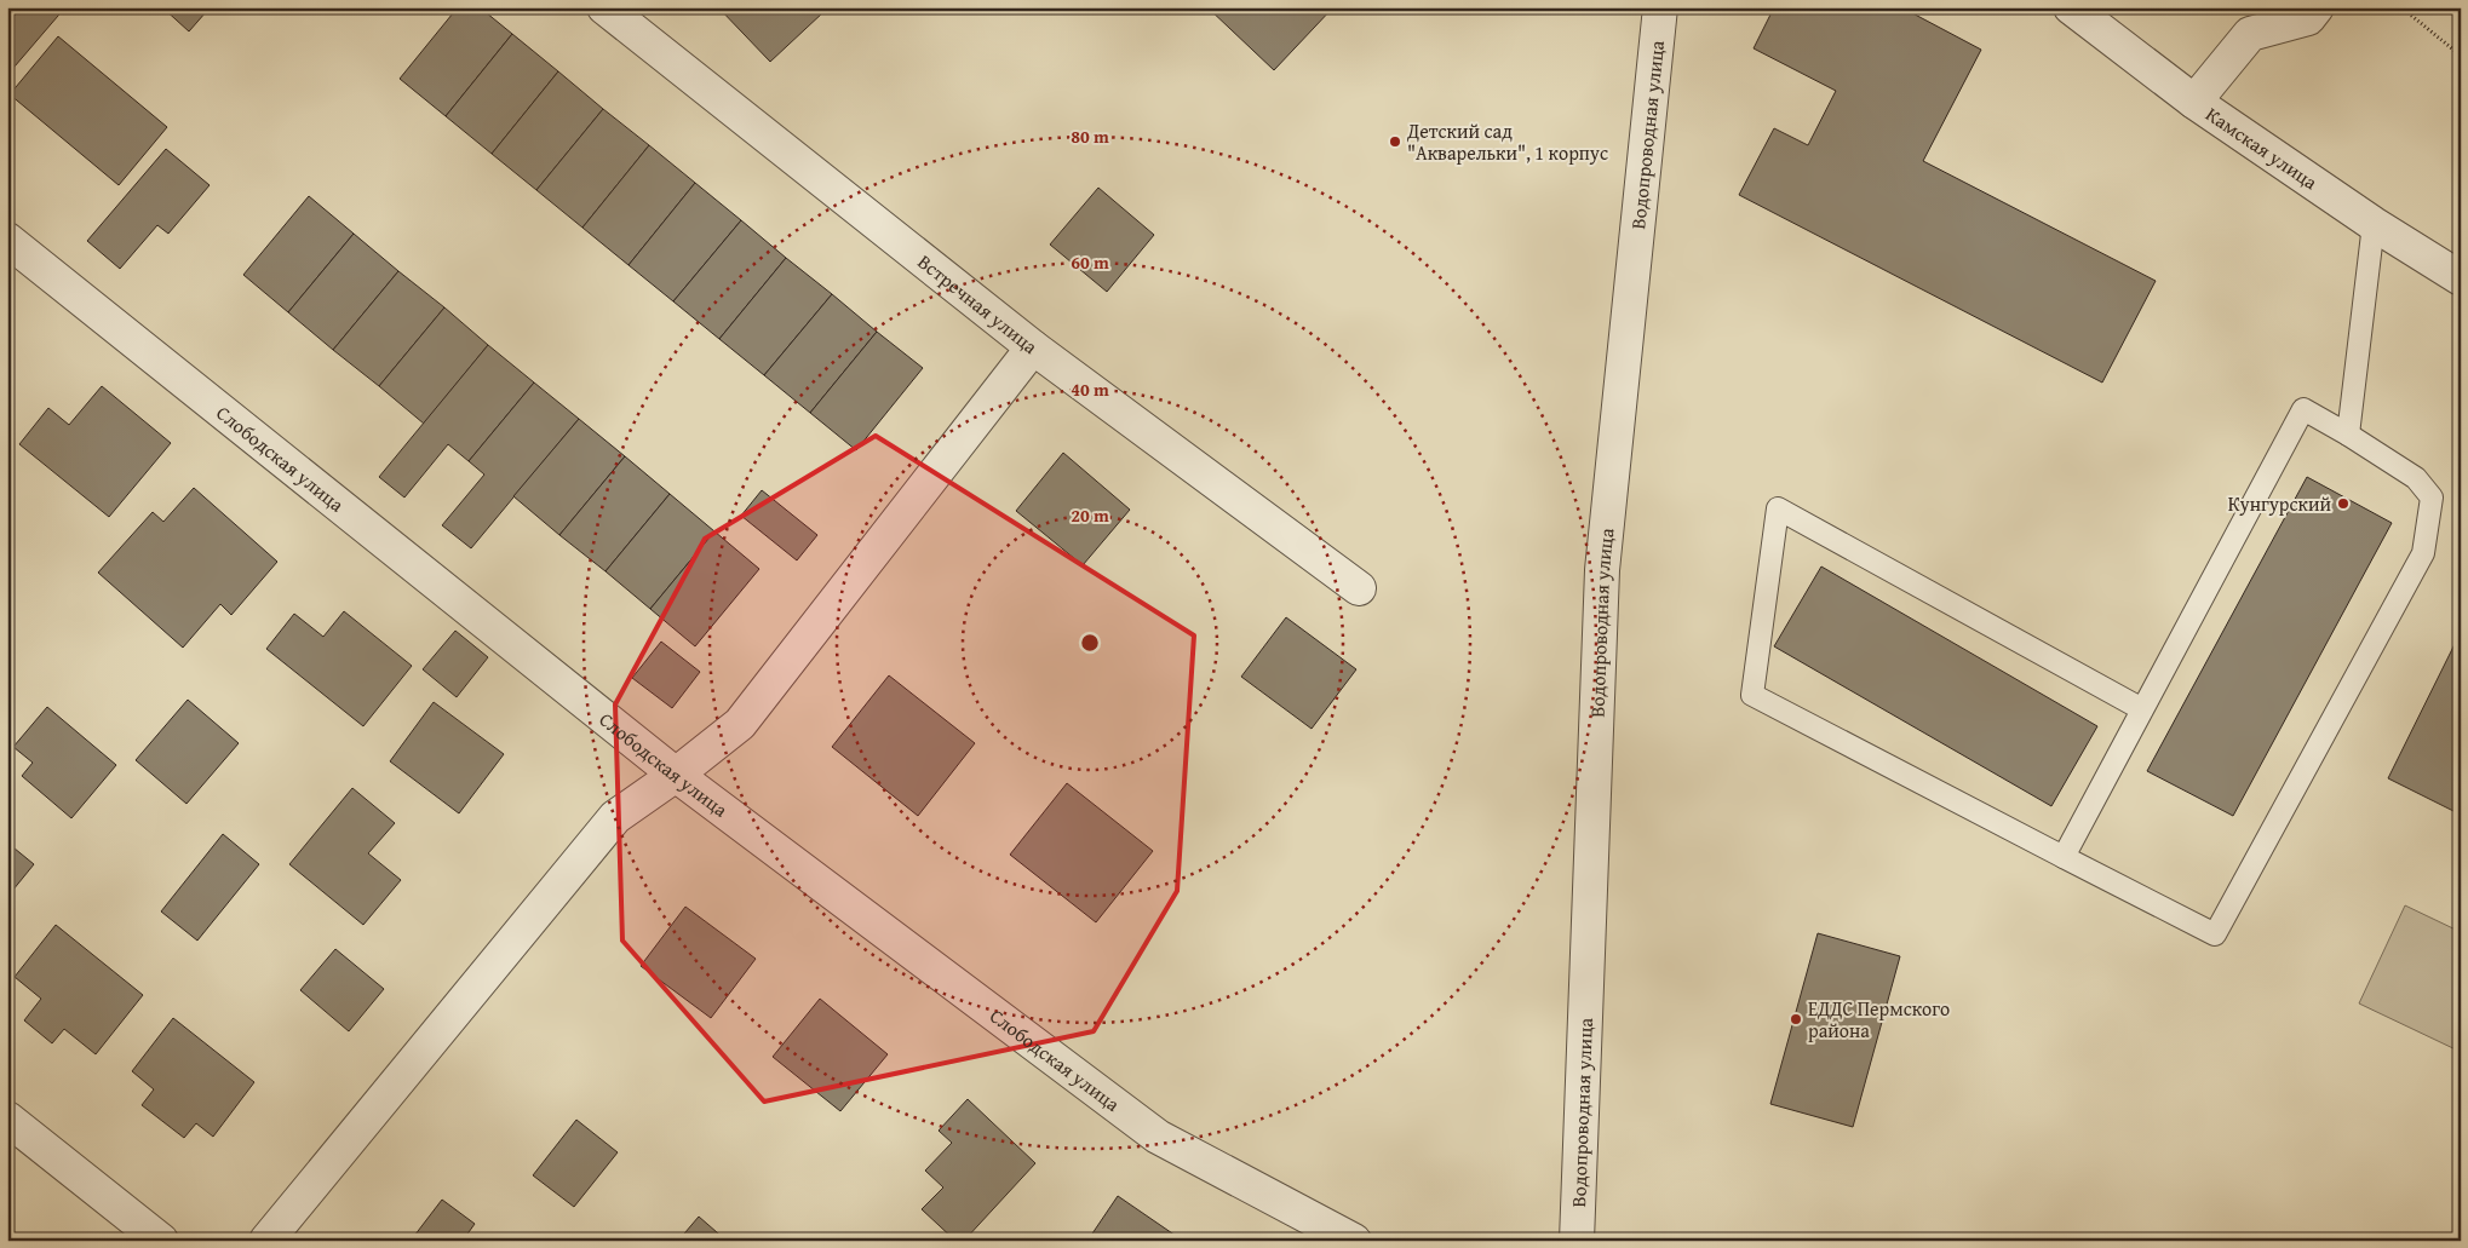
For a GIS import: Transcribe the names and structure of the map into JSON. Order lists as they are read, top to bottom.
{
  "streets": {
    "street": [
      "Водопроводная улица",
      "Камская улица",
      "Встречная улица",
      "Слободская улица"
    ]
  },
  "places": ["Детский сад \"Акварельки\", 1 корпус", "Кунгурский", "ЕДДС Пермского района"],
  "rings": [
    "80 m",
    "60 m",
    "40 m",
    "20 m"
  ]
}
